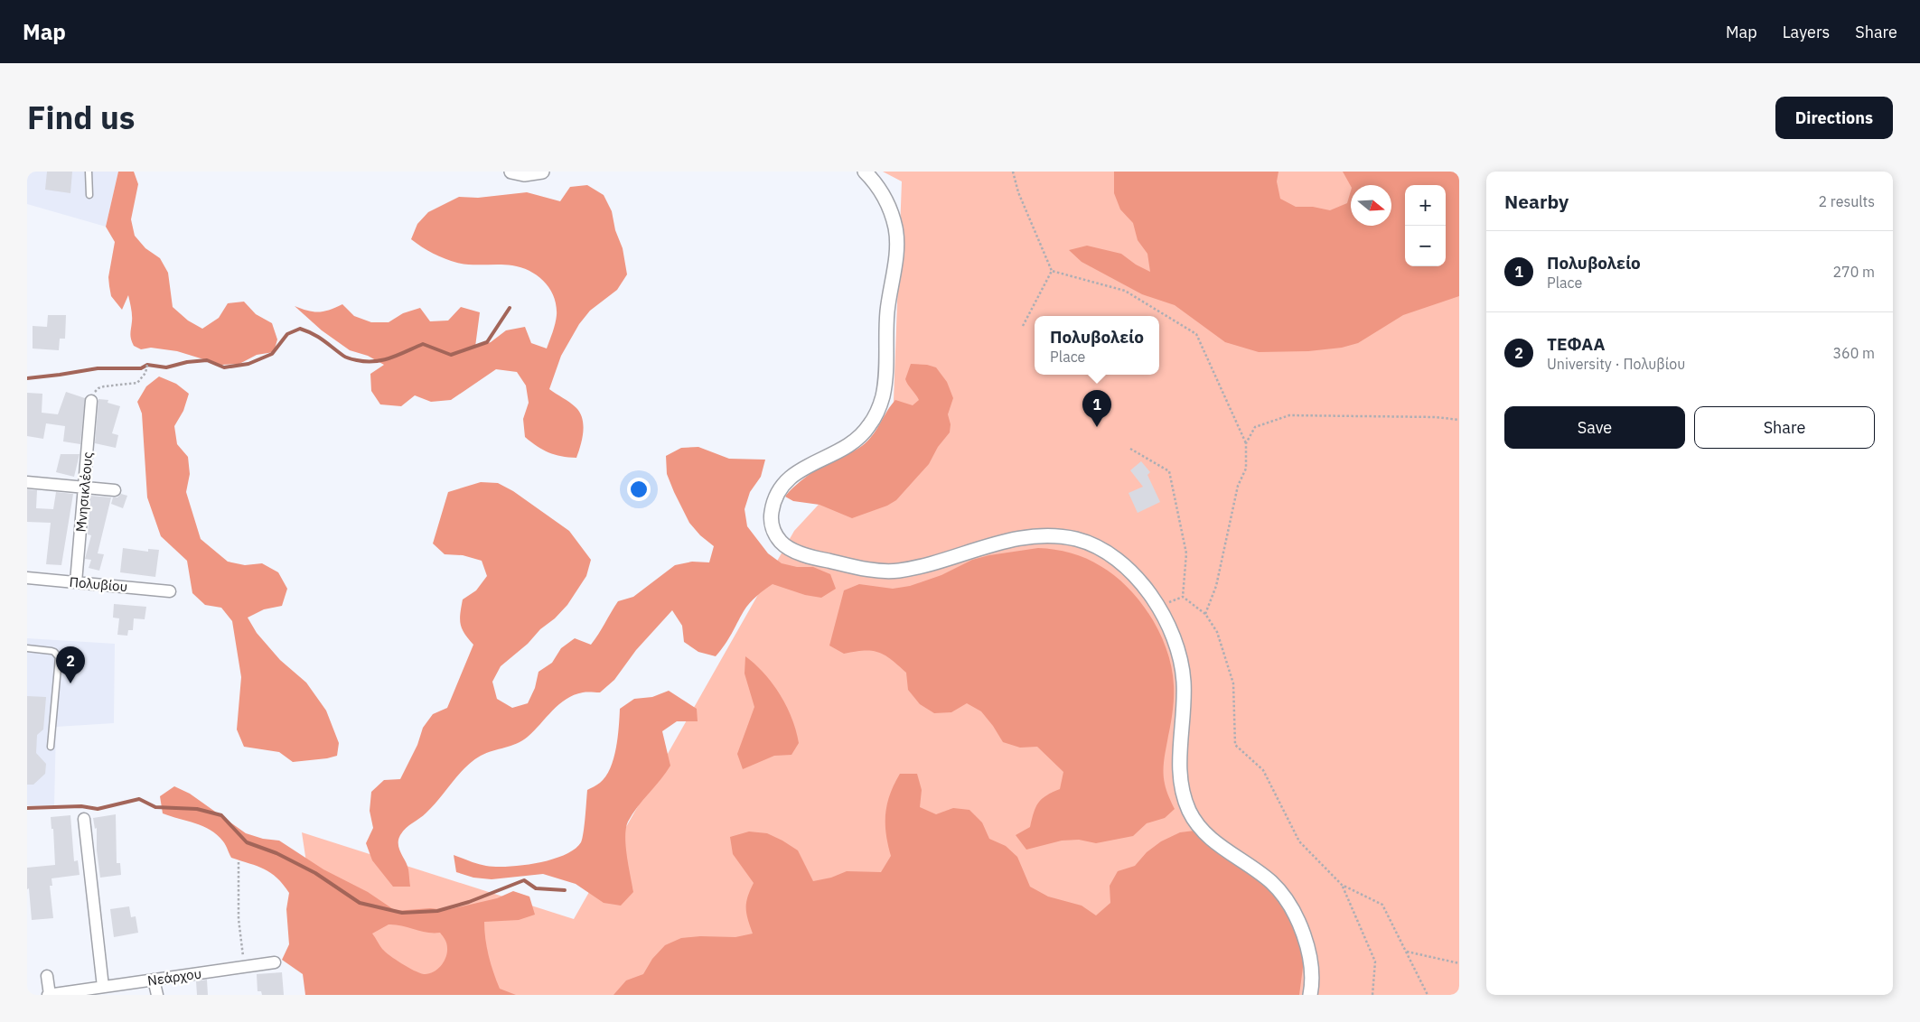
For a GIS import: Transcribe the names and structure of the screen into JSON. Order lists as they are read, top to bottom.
{
  "streets": {
    "street": ["Μνησικλέους", "Πολυβίου", "Νεάρχου"]
  },
  "crossings": [
    ["Μνησικλέους", "Πολυβίου"]
  ],
  "north": "right",
  "page": {
    "header": "Map",
    "nav": ["Map", "Layers", "Share"],
    "title": "Find us",
    "buttons": [
      "Directions",
      ["Save", "Share"]
    ],
    "heading": ["Nearby", "2 results"],
    "map_buttons": ["+", "−"],
    "list": [
      {
        "mark": "1",
        "name": "Πολυβολείο",
        "note": "Place",
        "value": "270 m"
      },
      {
        "mark": "2",
        "name": "ΤΕΦΑΑ",
        "note": "University · Πολυβίου",
        "value": "360 m"
      }
    ],
    "popup": ["Πολυβολείο", "Place"],
    "pins": ["1", "2"]
  }
}
